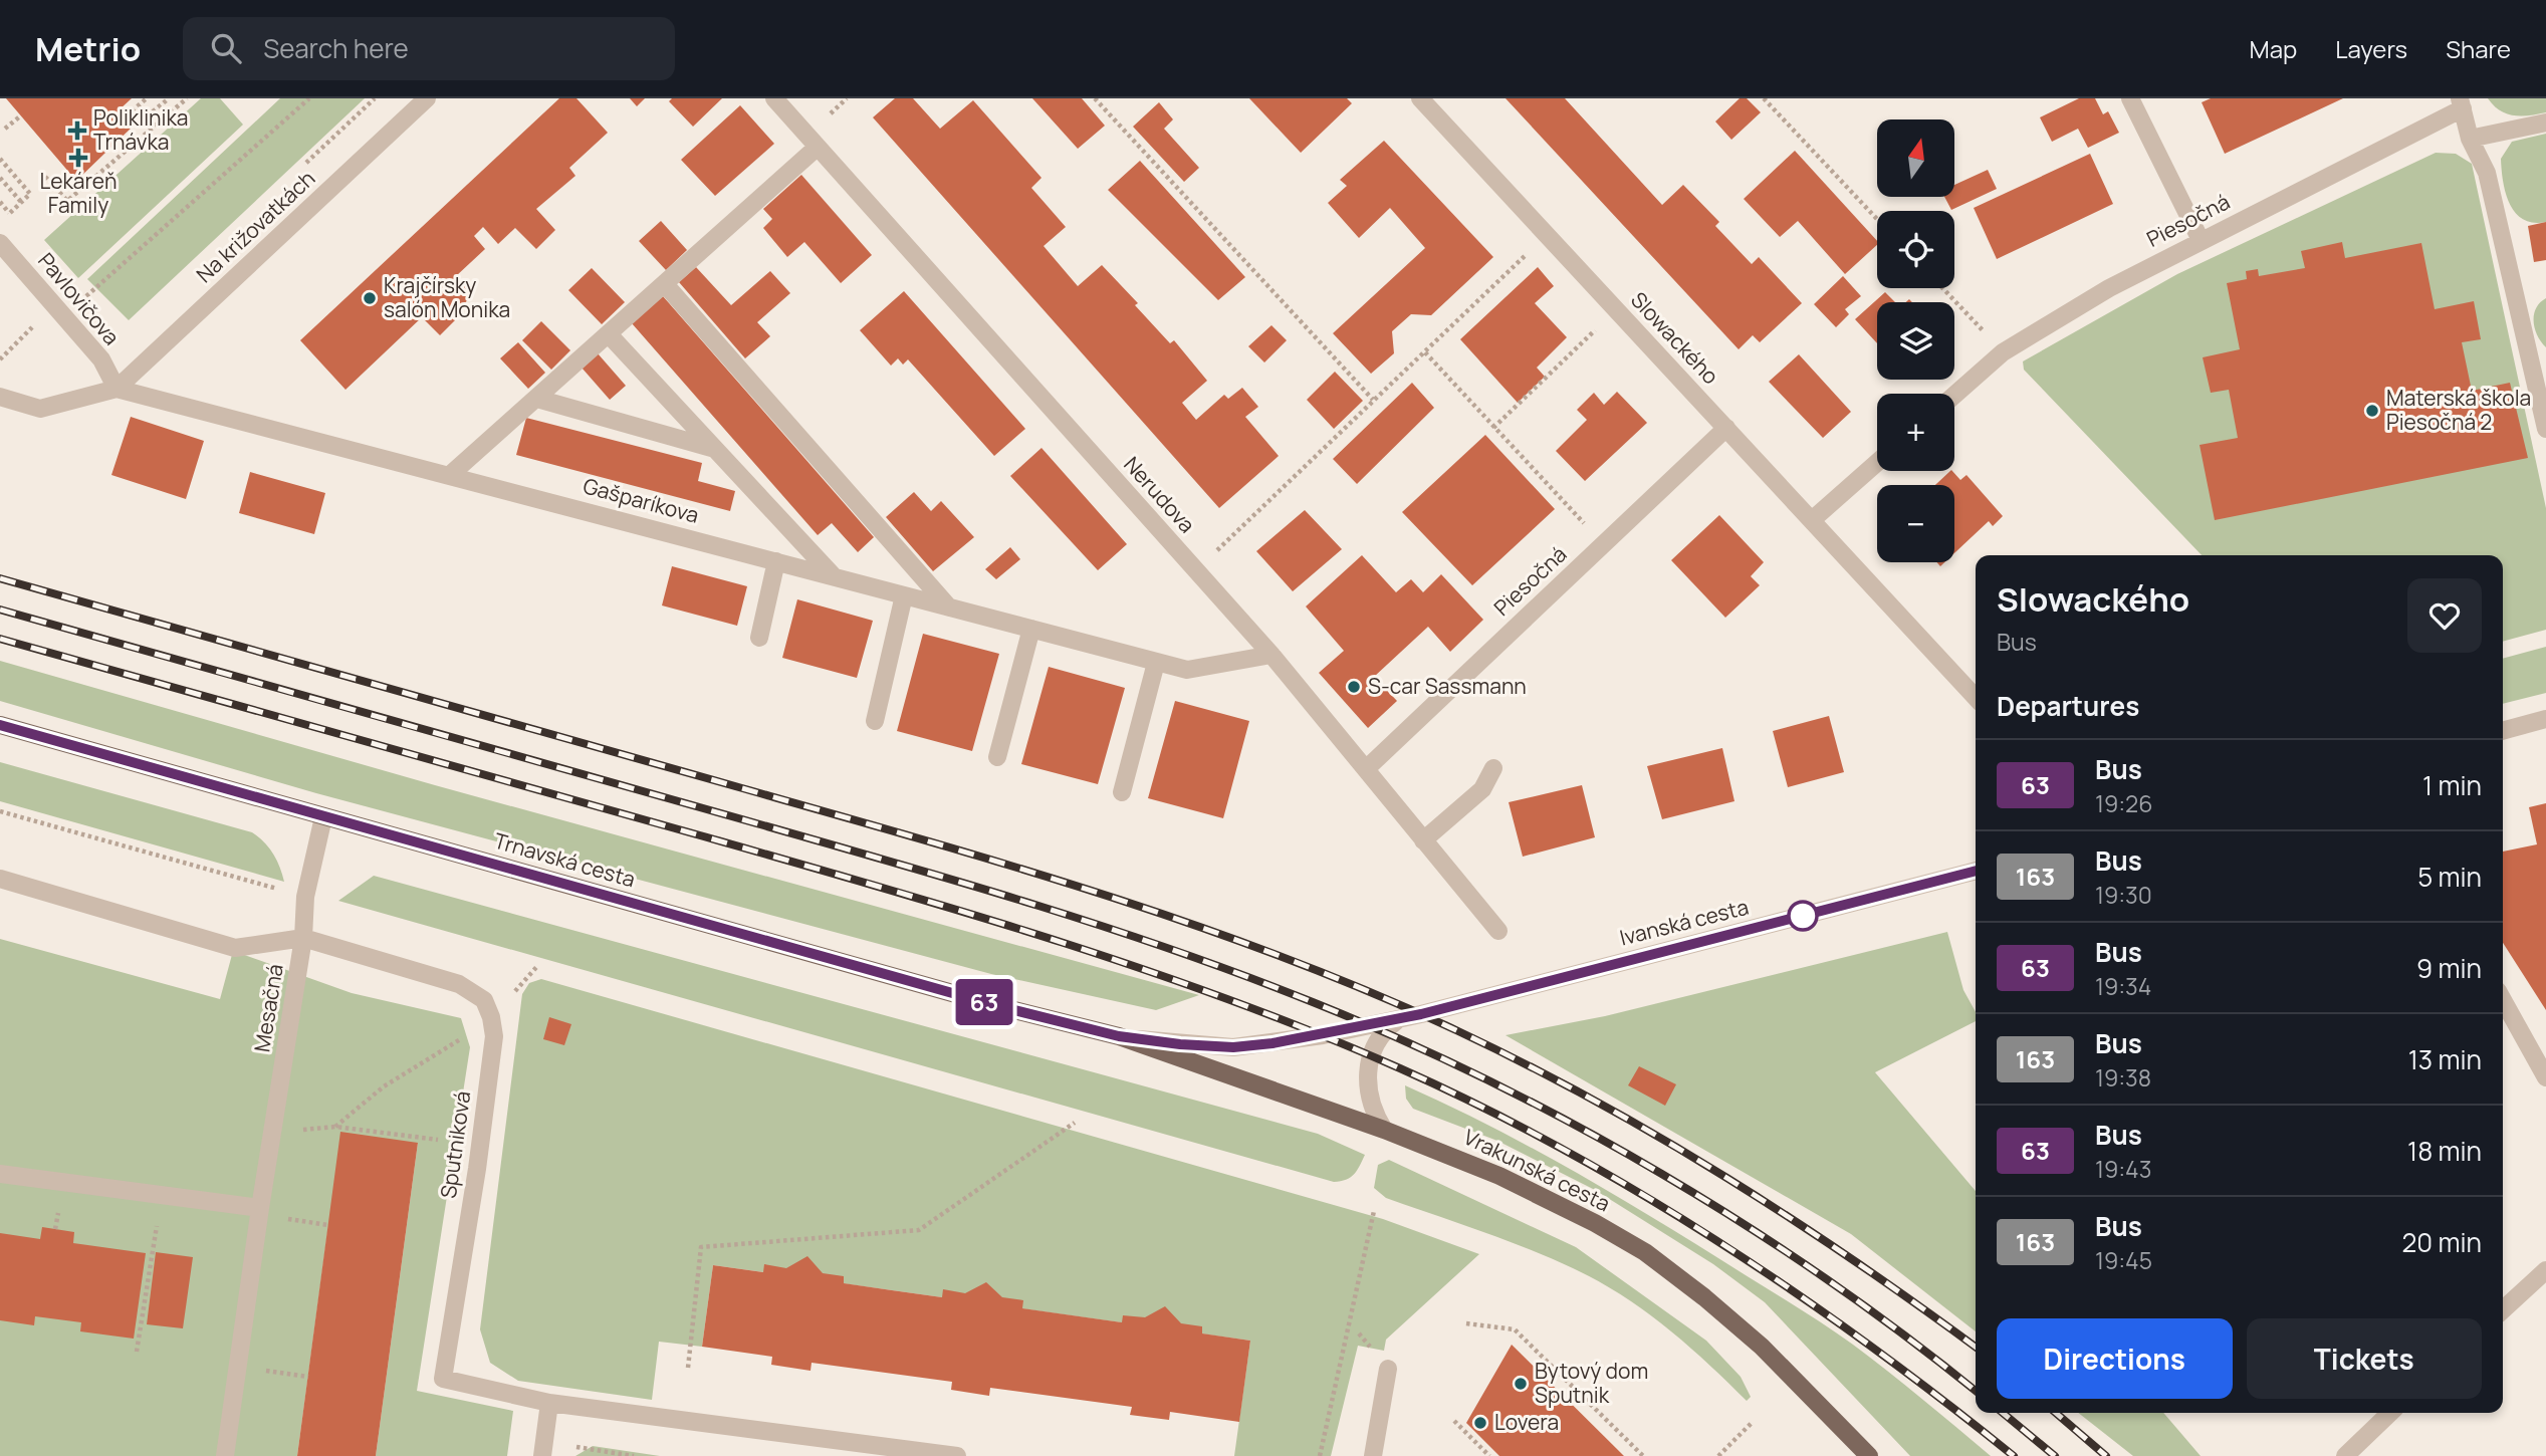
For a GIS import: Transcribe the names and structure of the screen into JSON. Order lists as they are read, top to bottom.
{
  "streets": {
    "main road": ["Trnavská cesta", "Vrakunská cesta"],
    "street": [
      "Piesočná",
      "Na križovatkách",
      "Pavlovičova",
      "Slowackého",
      "Nerudova",
      "Gašparíkova",
      "Ivanská cesta",
      "Mesačná",
      "Sputniková"
    ]
  },
  "crossings": [
    ["Piesočná", "Slowackého"],
    ["Piesočná", "Nerudova"],
    ["Na križovatkách", "Pavlovičova"],
    ["Na križovatkách", "Gašparíkova"],
    ["Pavlovičova", "Gašparíkova"],
    ["Nerudova", "Gašparíkova"],
    ["Trnavská cesta", "Ivanská cesta"],
    ["Trnavská cesta", "Mesačná"],
    ["Trnavská cesta", "Vrakunská cesta"],
    ["Ivanská cesta", "Vrakunská cesta"]
  ],
  "places": {
    "health": ["Poliklinika Trnávka", "Lekáreň Family"],
    "other": [
      "Krajčírsky salón Monika",
      "Materská škola Piesočná 2",
      "S-car Sassmann",
      "Bytový dom Sputnik",
      "Lovera"
    ]
  },
  "lines": ["bus line 63"],
  "north": "top",
  "page": {
    "header": "Metrio",
    "search": "Search here",
    "nav": ["Map", "Layers", "Share"],
    "on_map": "63",
    "map_buttons": ["+", "−"],
    "heading": [
      ["Slowackého", "Bus"],
      "Departures"
    ],
    "list": [
      {
        "mark": "63",
        "name": "Bus",
        "note": "19:26",
        "value": "1 min"
      },
      {
        "mark": "163",
        "name": "Bus",
        "note": "19:30",
        "value": "5 min"
      },
      {
        "mark": "63",
        "name": "Bus",
        "note": "19:34",
        "value": "9 min"
      },
      {
        "mark": "163",
        "name": "Bus",
        "note": "19:38",
        "value": "13 min"
      },
      {
        "mark": "63",
        "name": "Bus",
        "note": "19:43",
        "value": "18 min"
      },
      {
        "mark": "163",
        "name": "Bus",
        "note": "19:45",
        "value": "20 min"
      }
    ],
    "buttons": ["Directions", "Tickets"]
  }
}
